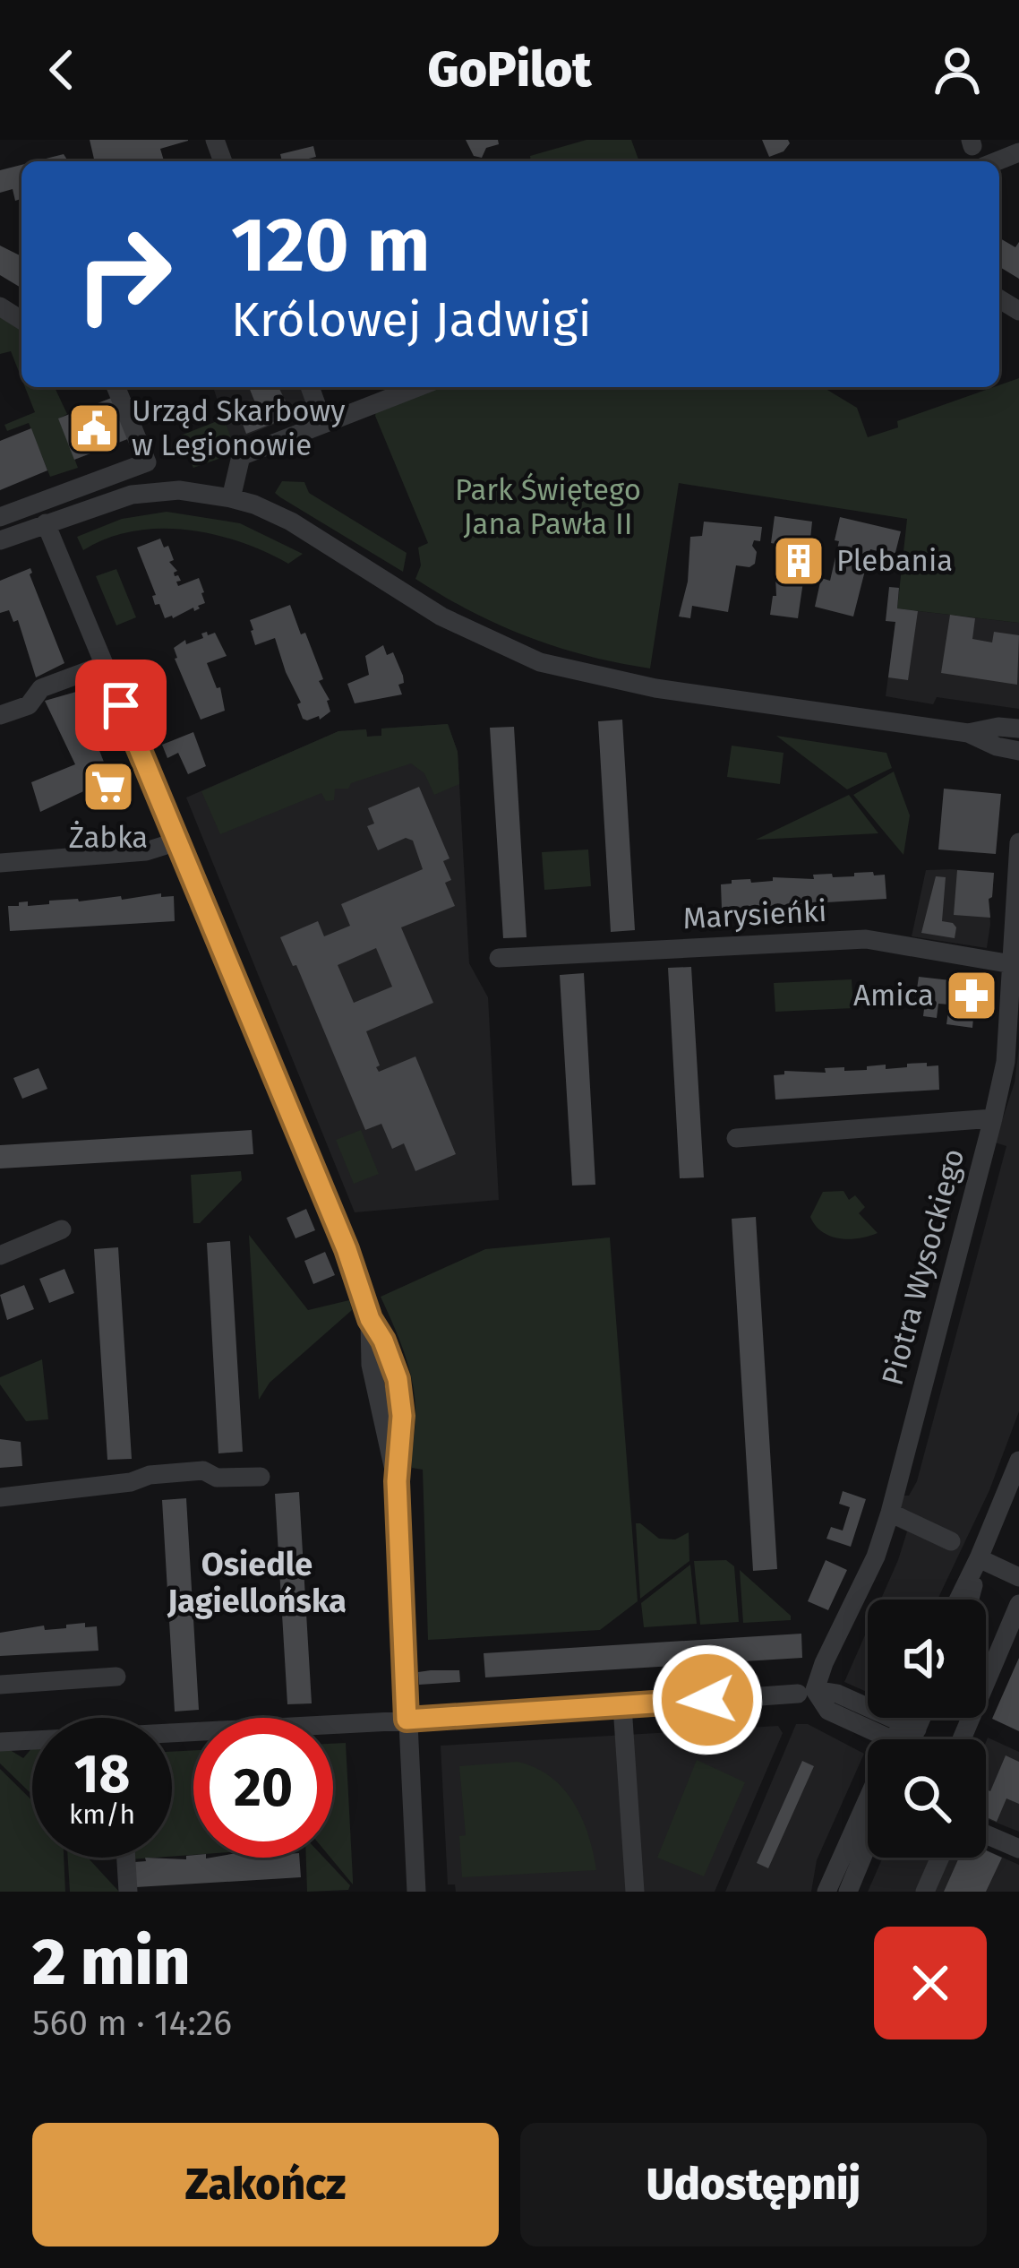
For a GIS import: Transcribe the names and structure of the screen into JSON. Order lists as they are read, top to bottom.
{
  "streets": {
    "street": ["Marysieńki", "Piotra Wysockiego"]
  },
  "crossings": [
    ["Marysieńki", "Piotra Wysockiego"]
  ],
  "districts": ["Osiedle Jagiellońska"],
  "parks": ["Park Świętego Jana Pawła II"],
  "places": {
    "public building": ["Urząd Skarbowy w Legionowie"],
    "building": ["Plebania"],
    "supermarket": ["Żabka"],
    "pharmacy": ["Amica"]
  },
  "page": {
    "header": "GoPilot",
    "turn": ["120 m", "Królowej Jadwigi"],
    "speed": "18 km/h",
    "limit": "20",
    "heading": ["2 min", "560 m · 14:26"],
    "buttons": ["Zakończ", "Udostępnij"]
  }
}
